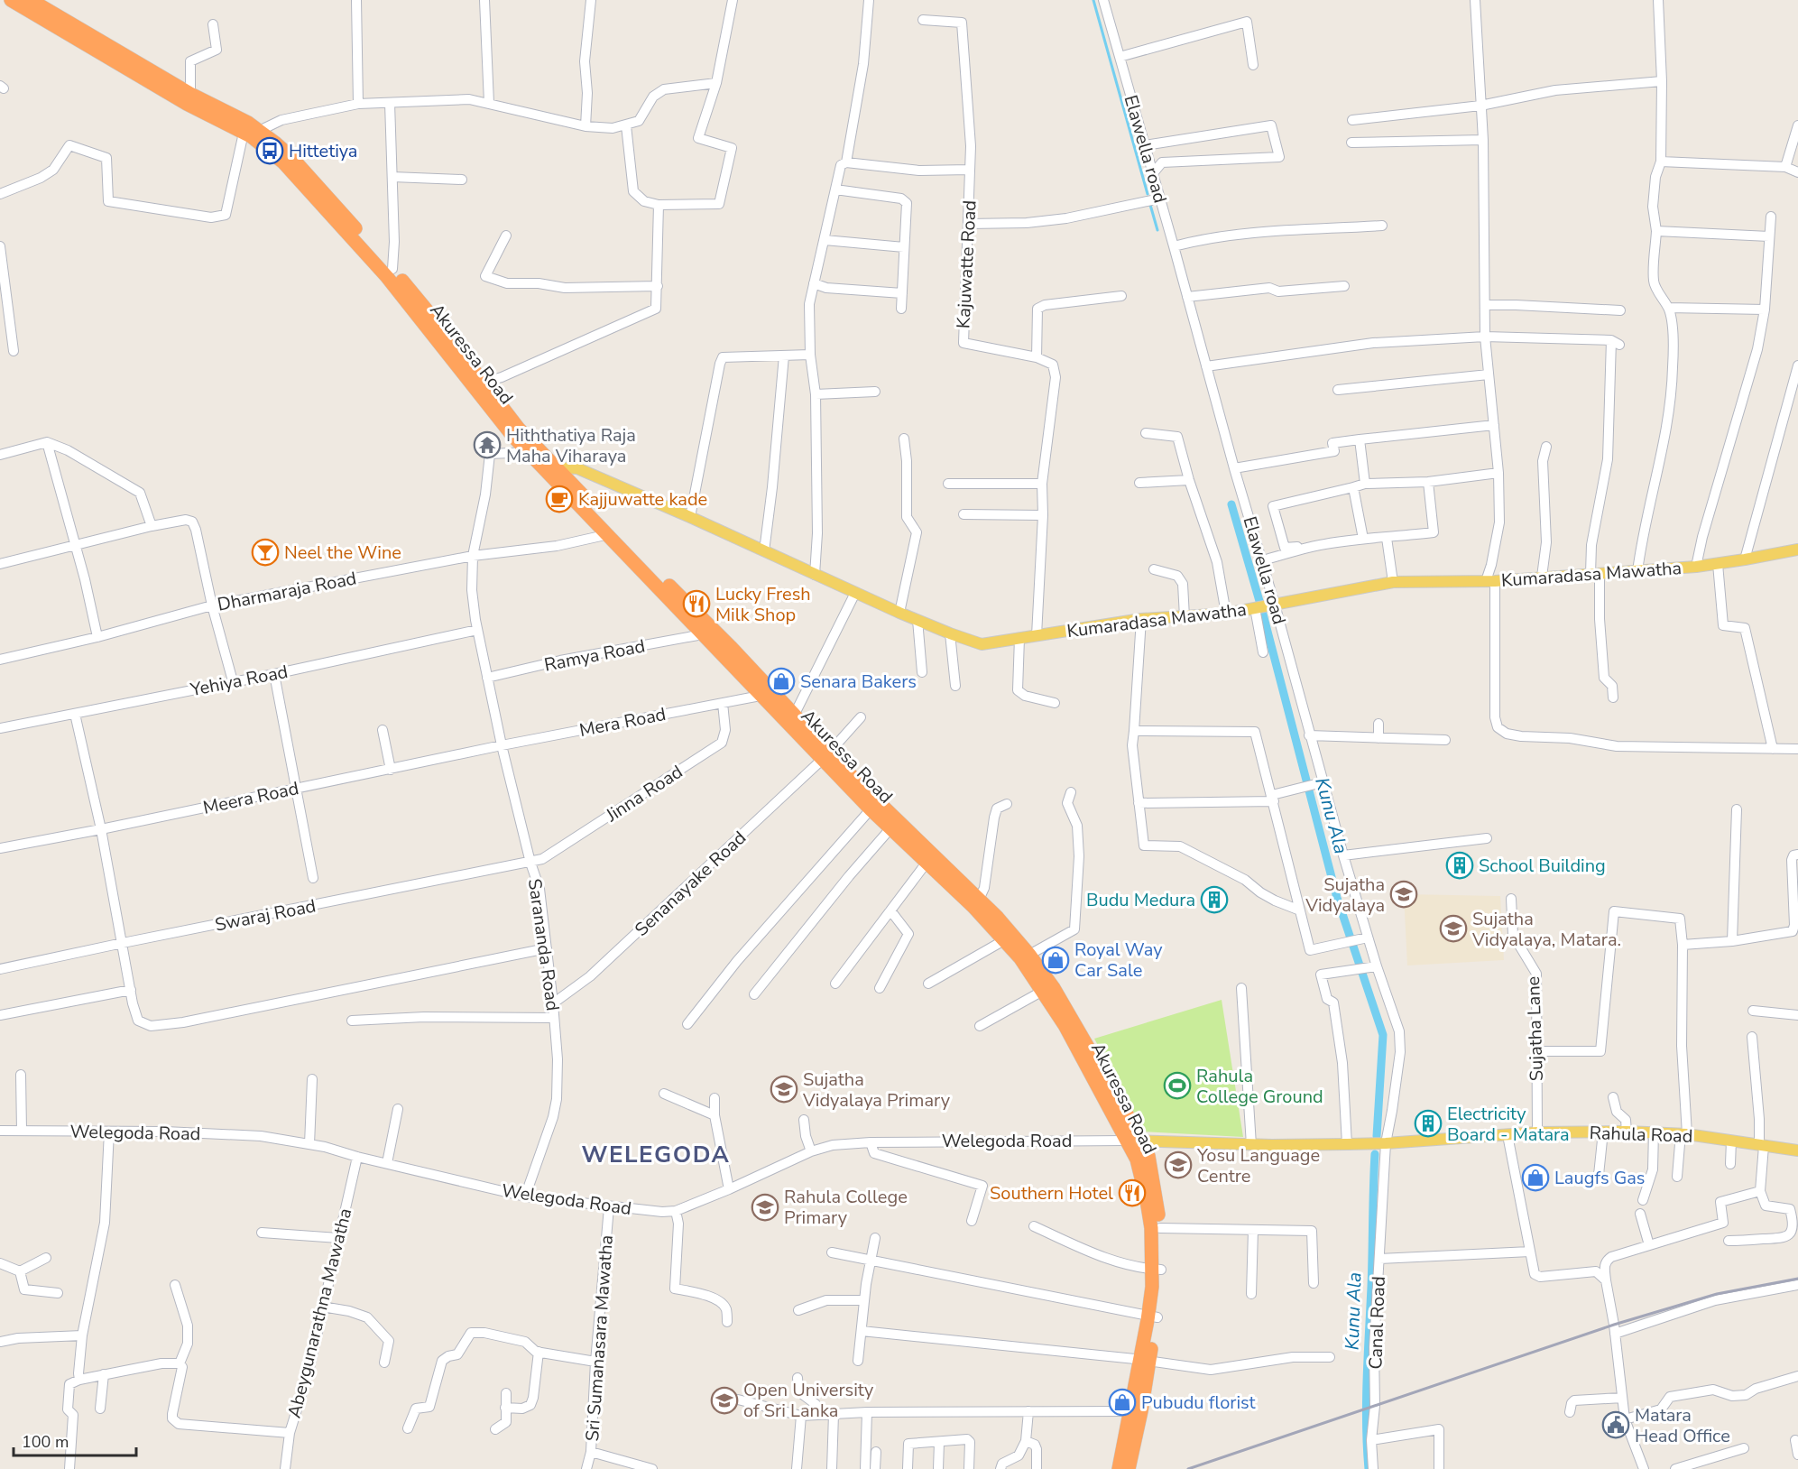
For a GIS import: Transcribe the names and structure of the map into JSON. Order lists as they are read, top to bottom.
{
  "streets": {
    "highway": ["Akuressa Road"],
    "main road": ["Kumaradasa Mawatha", "Rahula Road"],
    "street": [
      "Elawella road",
      "Kajuwatte Road",
      "Dharmaraja Road",
      "Ramya Road",
      "Yehiya Road",
      "Mera Road",
      "Jinna Road",
      "Meera Road",
      "Senanayake Road",
      "Swaraj Road",
      "Sarananda Road",
      "Sujatha Lane",
      "Welegoda Road",
      "Abeygunarathna Mawatha",
      "Canal Road",
      "Sri Sumanasara Mawatha"
    ]
  },
  "crossings": [
    ["Elawella road", "Kumaradasa Mawatha"],
    ["Elawella road", "Rahula Road"],
    ["Elawella road", "Canal Road"],
    ["Akuressa Road", "Kumaradasa Mawatha"],
    ["Akuressa Road", "Dharmaraja Road"],
    ["Akuressa Road", "Ramya Road"],
    ["Akuressa Road", "Mera Road"],
    ["Akuressa Road", "Senanayake Road"],
    ["Akuressa Road", "Sarananda Road"],
    ["Akuressa Road", "Welegoda Road"],
    ["Akuressa Road", "Rahula Road"],
    ["Dharmaraja Road", "Sarananda Road"],
    ["Ramya Road", "Sarananda Road"],
    ["Yehiya Road", "Sarananda Road"],
    ["Mera Road", "Jinna Road"],
    ["Mera Road", "Meera Road"],
    ["Mera Road", "Sarananda Road"],
    ["Jinna Road", "Swaraj Road"],
    ["Jinna Road", "Sarananda Road"],
    ["Meera Road", "Sarananda Road"],
    ["Senanayake Road", "Sarananda Road"],
    ["Swaraj Road", "Sarananda Road"],
    ["Sarananda Road", "Welegoda Road"],
    ["Sujatha Lane", "Rahula Road"],
    ["Welegoda Road", "Rahula Road"],
    ["Welegoda Road", "Abeygunarathna Mawatha"],
    ["Welegoda Road", "Sri Sumanasara Mawatha"],
    ["Rahula Road", "Canal Road"]
  ],
  "districts": ["WELEGODA"],
  "water": ["Kunu Ala"],
  "places": {
    "bus stop": ["Hittetiya"],
    "temple": ["Hiththatiya Raja Maha Viharaya"],
    "cafe": ["Kajjuwatte kade"],
    "bar": ["Neel the Wine"],
    "restaurant": ["Lucky Fresh Milk Shop", "Southern Hotel"],
    "shop": [
      "Senara Bakers",
      "Royal Way Car Sale",
      "Laugfs Gas",
      "Pubudu florist"
    ],
    "building": ["School Building", "Budu Medura", "Electricity Board - Matara"],
    "school or university": [
      "Sujatha Vidyalaya",
      "Sujatha Vidyalaya, Matara.",
      "Sujatha Vidyalaya Primary",
      "Yosu Language Centre",
      "Rahula College Primary",
      "Open University of Sri Lanka"
    ],
    "sports": ["Rahula College Ground"],
    "public building": ["Matara Head Office"]
  },
  "scale_bar": "100 m"
}
